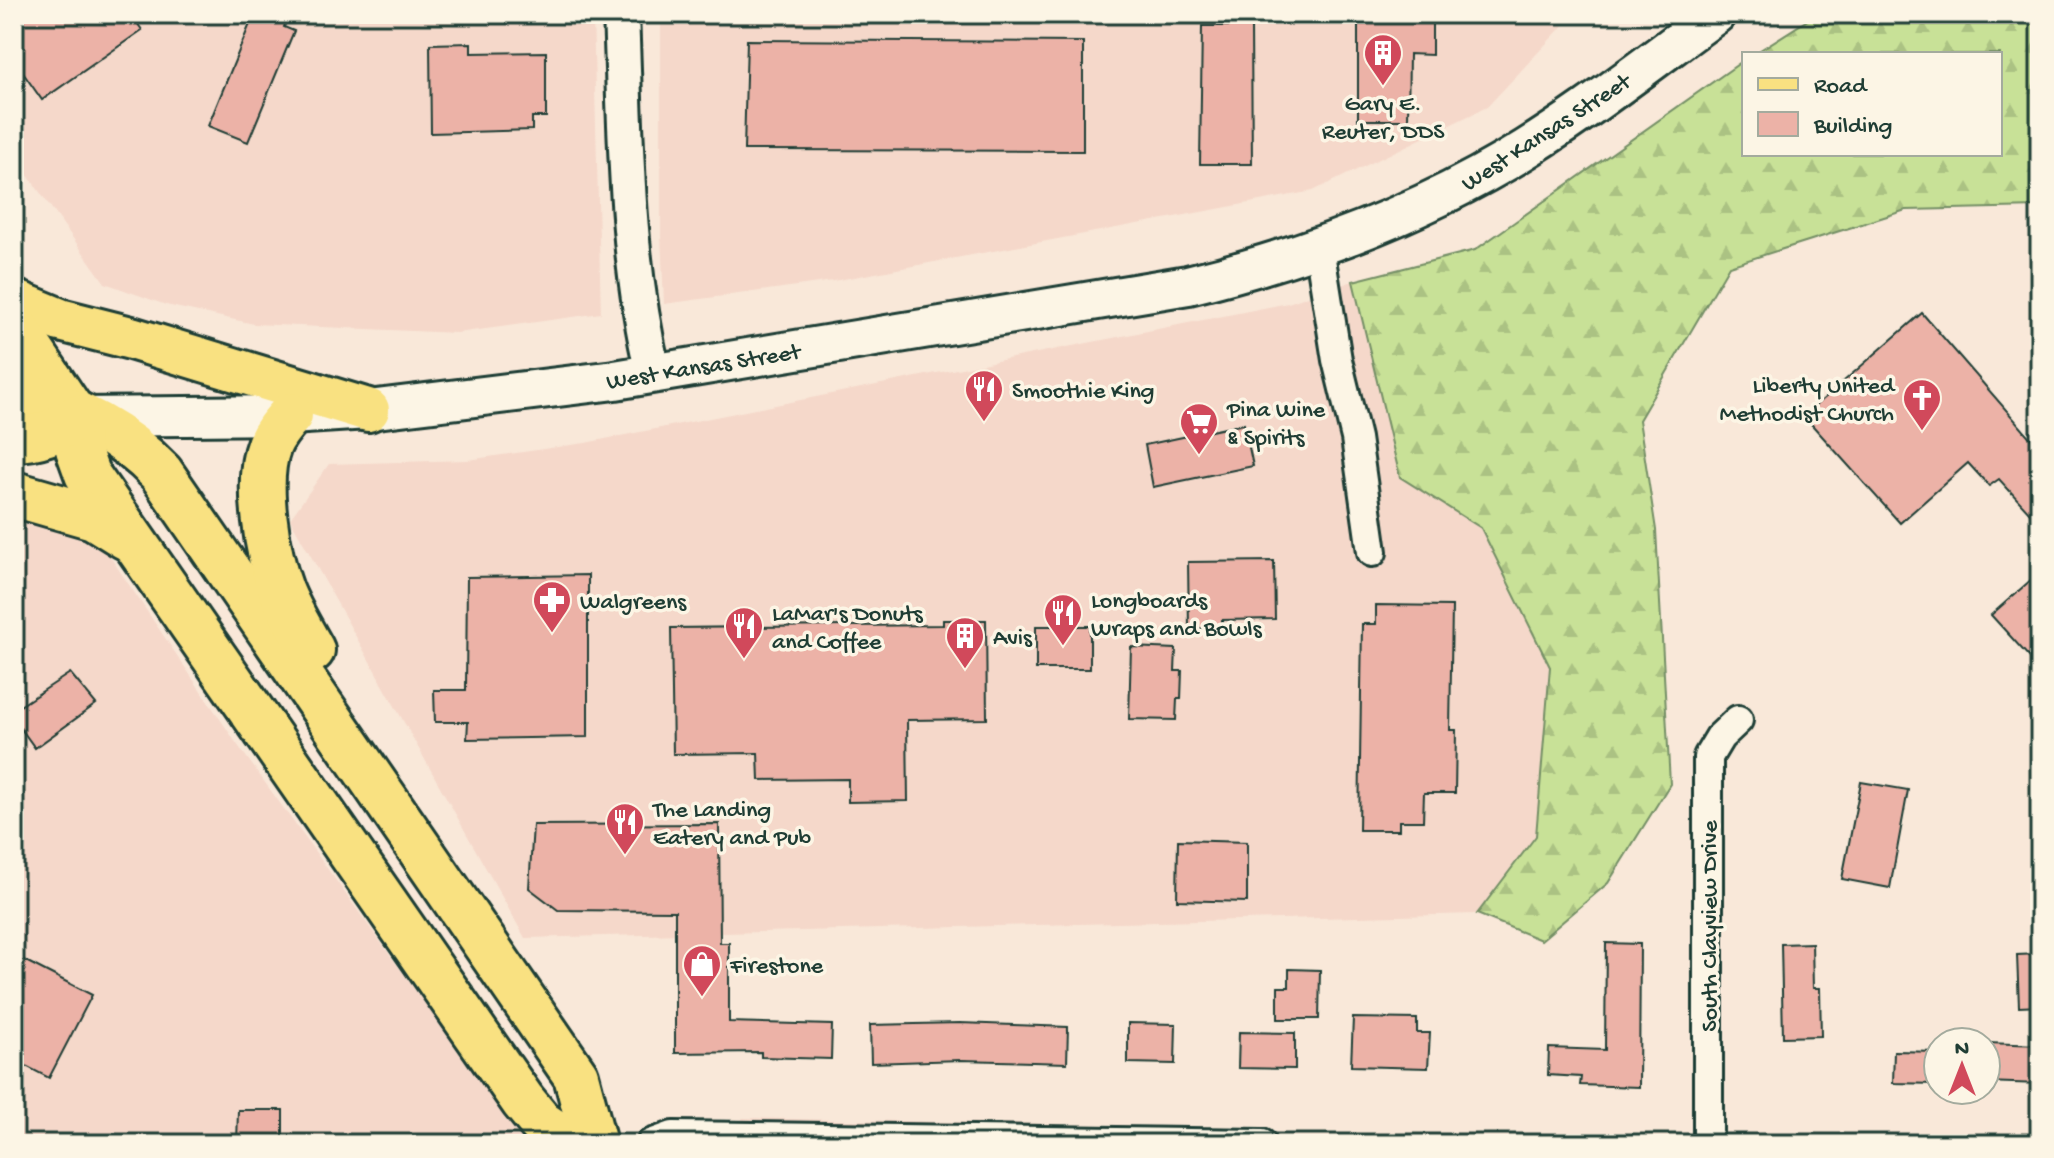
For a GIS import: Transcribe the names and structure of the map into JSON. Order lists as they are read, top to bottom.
{
  "streets": {
    "highway": ["West Kansas Street"],
    "street": ["South Clayview Drive"]
  },
  "places": {
    "building": ["Gary E. Reuter, DDS", "Avis"],
    "restaurant": [
      "Smoothie King",
      "Longboards Wraps and Bowls",
      "LaMar's Donuts and Coffee",
      "The Landing Eatery and Pub"
    ],
    "church": ["Liberty United Methodist Church"],
    "supermarket": ["Pina Wine & Spirits"],
    "pharmacy": ["Walgreens"],
    "shop": ["Firestone"]
  },
  "legend": ["Road", "Building"],
  "north": "top"
}
